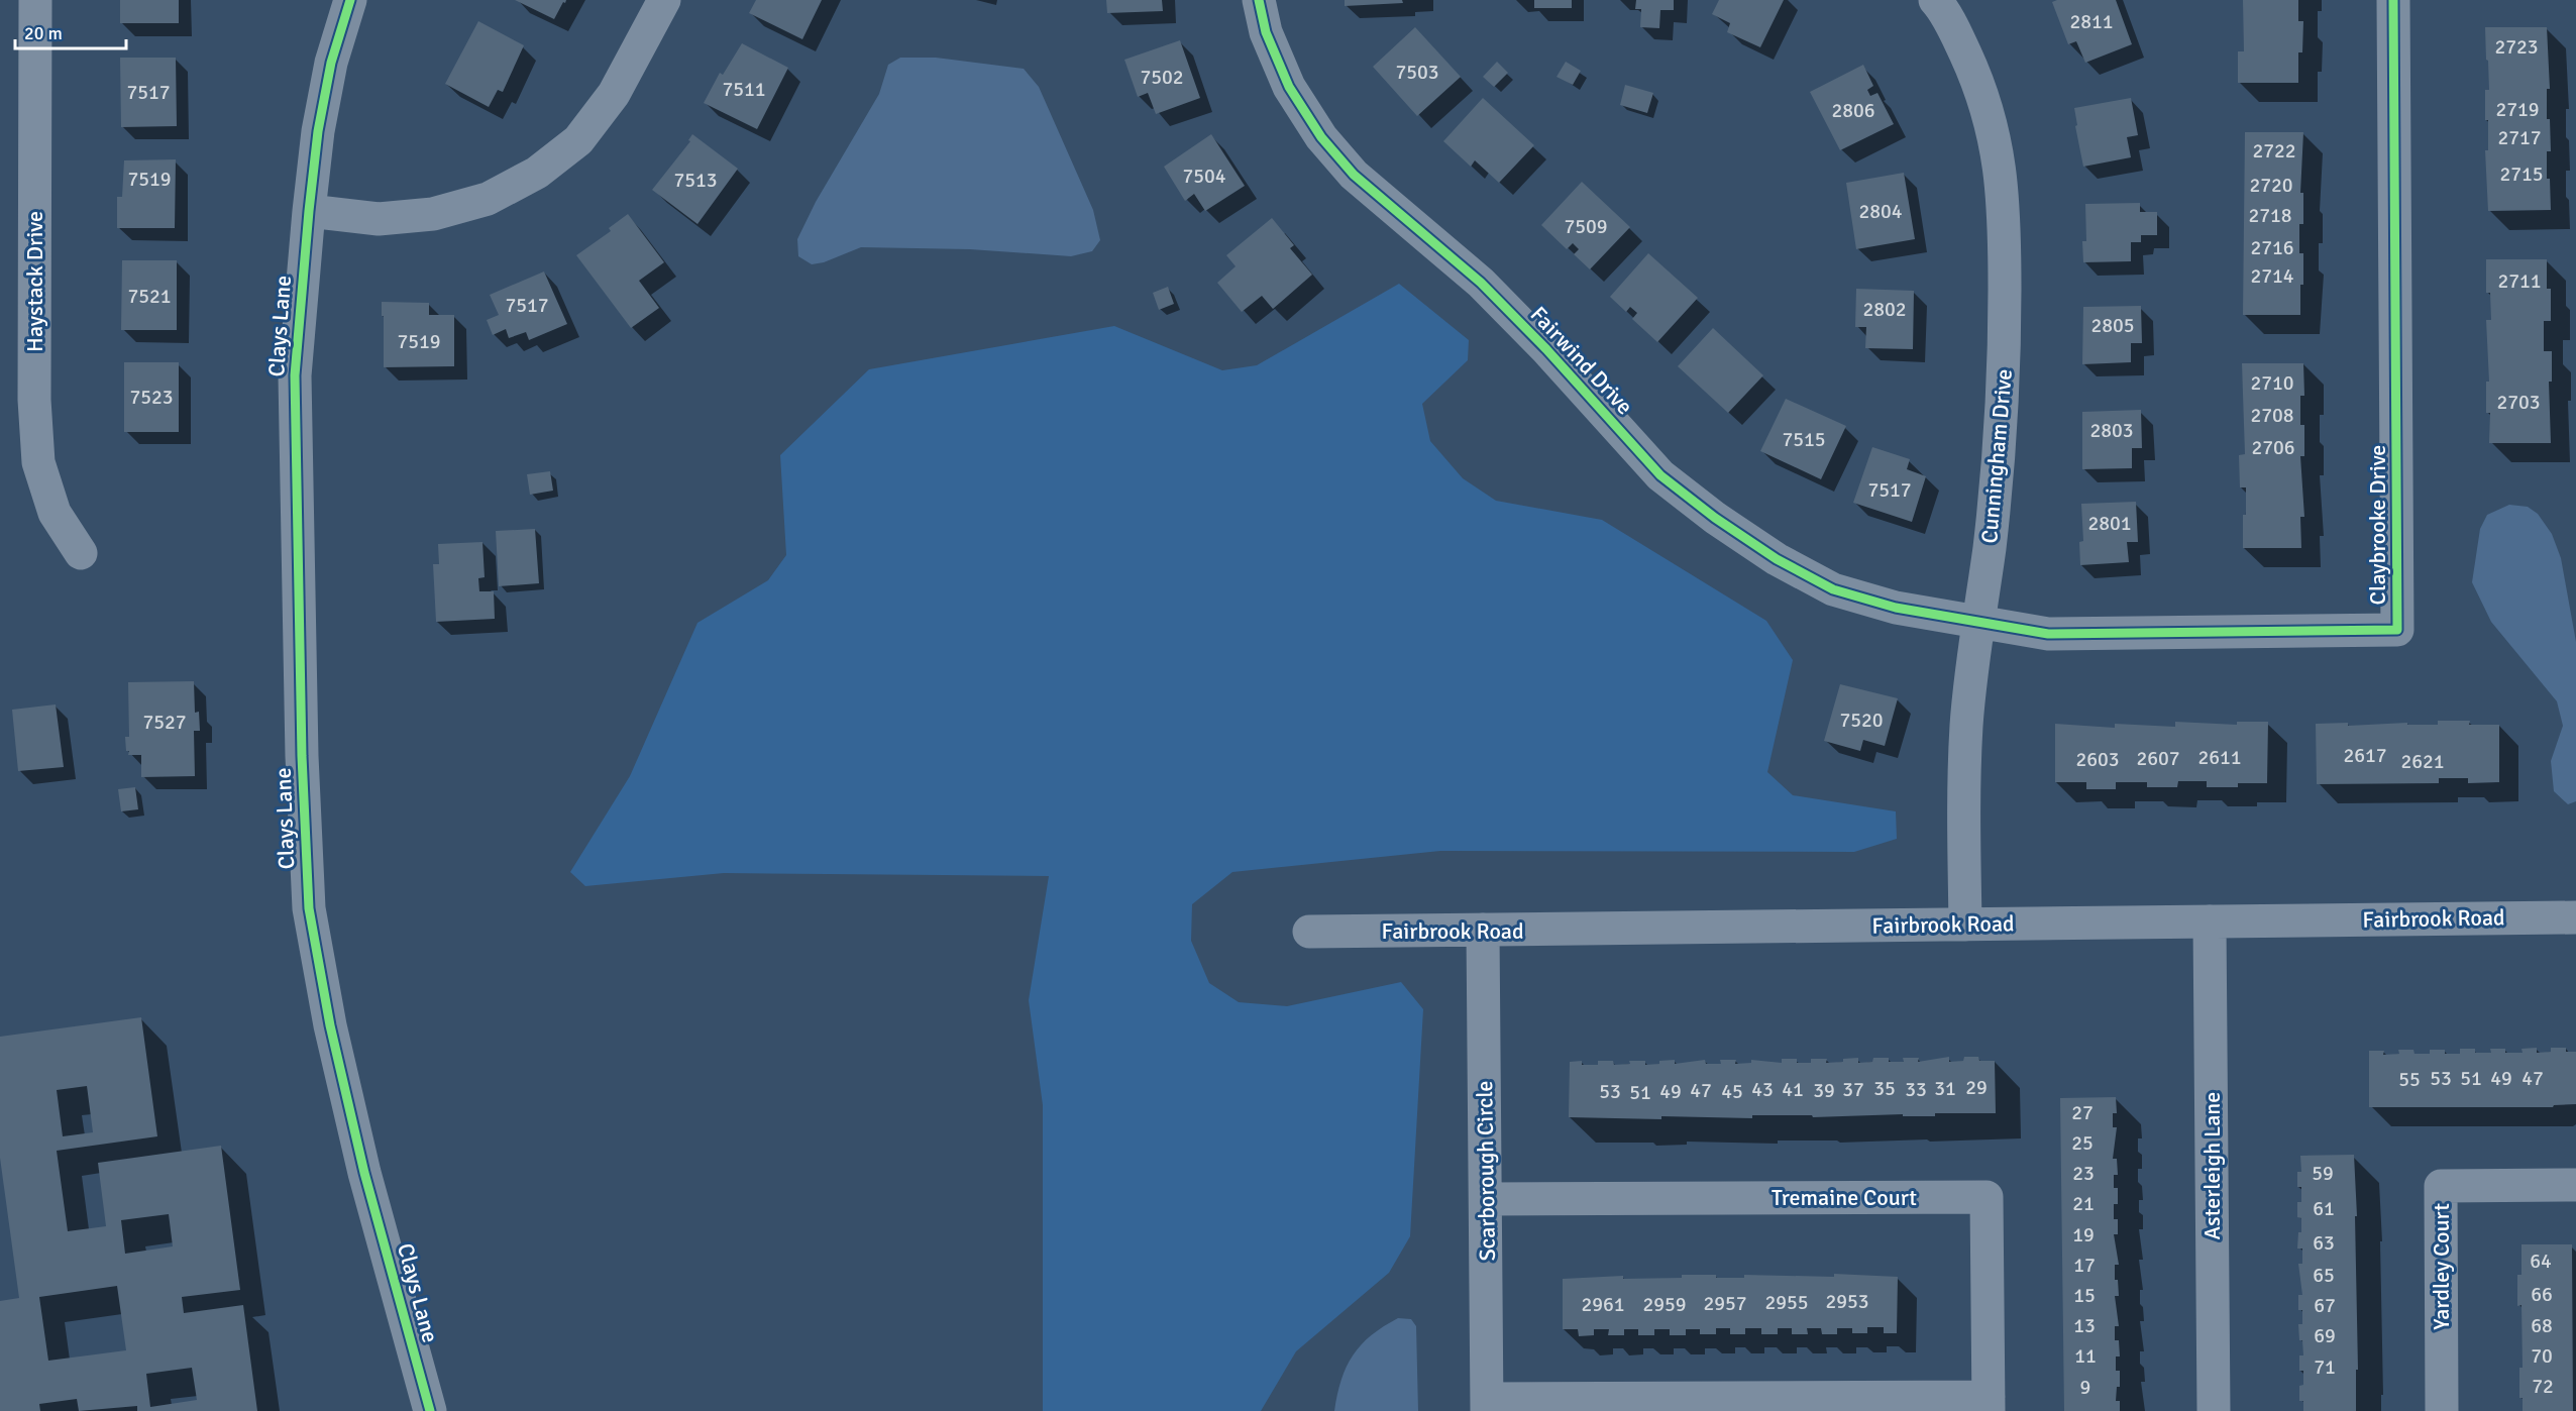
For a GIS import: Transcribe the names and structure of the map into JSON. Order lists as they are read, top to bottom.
{
  "streets": {
    "street": [
      "Haystack Drive",
      "Clays Lane",
      "Fairwind Drive",
      "Cunningham Drive",
      "Claybrooke Drive",
      "Fairbrook Road",
      "Asterleigh Lane",
      "Scarborough Circle",
      "Tremaine Court",
      "Yardley Court"
    ]
  },
  "crossings": [
    ["Fairwind Drive", "Cunningham Drive"],
    ["Fairwind Drive", "Claybrooke Drive"],
    ["Cunningham Drive", "Claybrooke Drive"],
    ["Cunningham Drive", "Fairbrook Road"],
    ["Fairbrook Road", "Asterleigh Lane"],
    ["Fairbrook Road", "Scarborough Circle"],
    ["Scarborough Circle", "Tremaine Court"]
  ],
  "house_numbers": [
    "2811",
    "2723",
    "7503",
    "7502",
    "7511",
    "7517",
    "2719",
    "2806",
    "2717",
    "2722",
    "2715",
    "7504",
    "7519",
    "7513",
    "2720",
    "2804",
    "2718",
    "7509",
    "2716",
    "2714",
    "2711",
    "7521",
    "7517",
    "2802",
    "2805",
    "7519",
    "2710",
    "7523",
    "2703",
    "2708",
    "2803",
    "7515",
    "2706",
    "7517",
    "2801",
    "7520",
    "7527",
    "2617",
    "2611",
    "2607",
    "2603",
    "2621",
    "53",
    "51",
    "49",
    "47",
    "55",
    "29",
    "35",
    "31",
    "43",
    "41",
    "37",
    "33",
    "47",
    "39",
    "53",
    "49",
    "45",
    "51",
    "27",
    "25",
    "23",
    "59",
    "21",
    "61",
    "19",
    "63",
    "64",
    "17",
    "65",
    "66",
    "15",
    "2953",
    "2955",
    "2957",
    "2961",
    "2959",
    "67",
    "13",
    "68",
    "69",
    "11",
    "70",
    "71",
    "72",
    "9"
  ],
  "scale_bar": "20 m"
}
